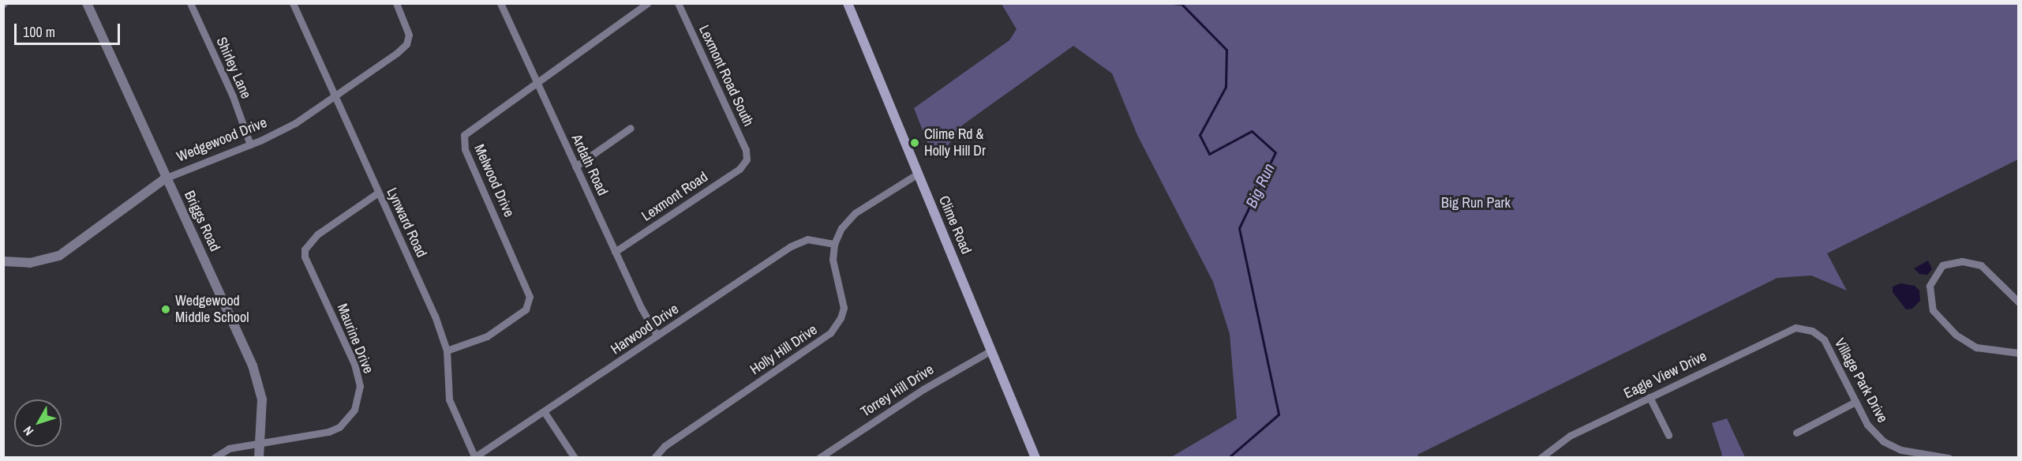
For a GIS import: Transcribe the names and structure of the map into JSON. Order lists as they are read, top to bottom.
{
  "streets": {
    "main road": ["Clime Road"],
    "street": [
      "Shirley Lane",
      "Lexmont Road South",
      "Wedgewood Drive",
      "Ardath Road",
      "Melwood Drive",
      "Lexmont Road",
      "Briggs Road",
      "Lynward Road",
      "Harwood Drive",
      "Maurine Drive",
      "Holly Hill Drive",
      "Eagle View Drive",
      "Village Park Drive",
      "Torrey Hill Drive"
    ]
  },
  "crossings": [
    ["Shirley Lane", "Wedgewood Drive"],
    ["Lexmont Road South", "Lexmont Road"],
    ["Wedgewood Drive", "Briggs Road"],
    ["Wedgewood Drive", "Lynward Road"],
    ["Ardath Road", "Melwood Drive"],
    ["Ardath Road", "Lexmont Road"],
    ["Ardath Road", "Harwood Drive"],
    ["Melwood Drive", "Lynward Road"],
    ["Briggs Road", "Maurine Drive"],
    ["Lynward Road", "Harwood Drive"],
    ["Lynward Road", "Maurine Drive"],
    ["Clime Road", "Holly Hill Drive"],
    ["Clime Road", "Torrey Hill Drive"],
    ["Harwood Drive", "Holly Hill Drive"],
    ["Eagle View Drive", "Village Park Drive"]
  ],
  "water": ["Big Run"],
  "parks": ["Big Run Park"],
  "places": ["Clime Rd & Holly Hill Dr", "Wedgewood Middle School"],
  "scale_bar": "100 m",
  "north": "bottom left"
}
